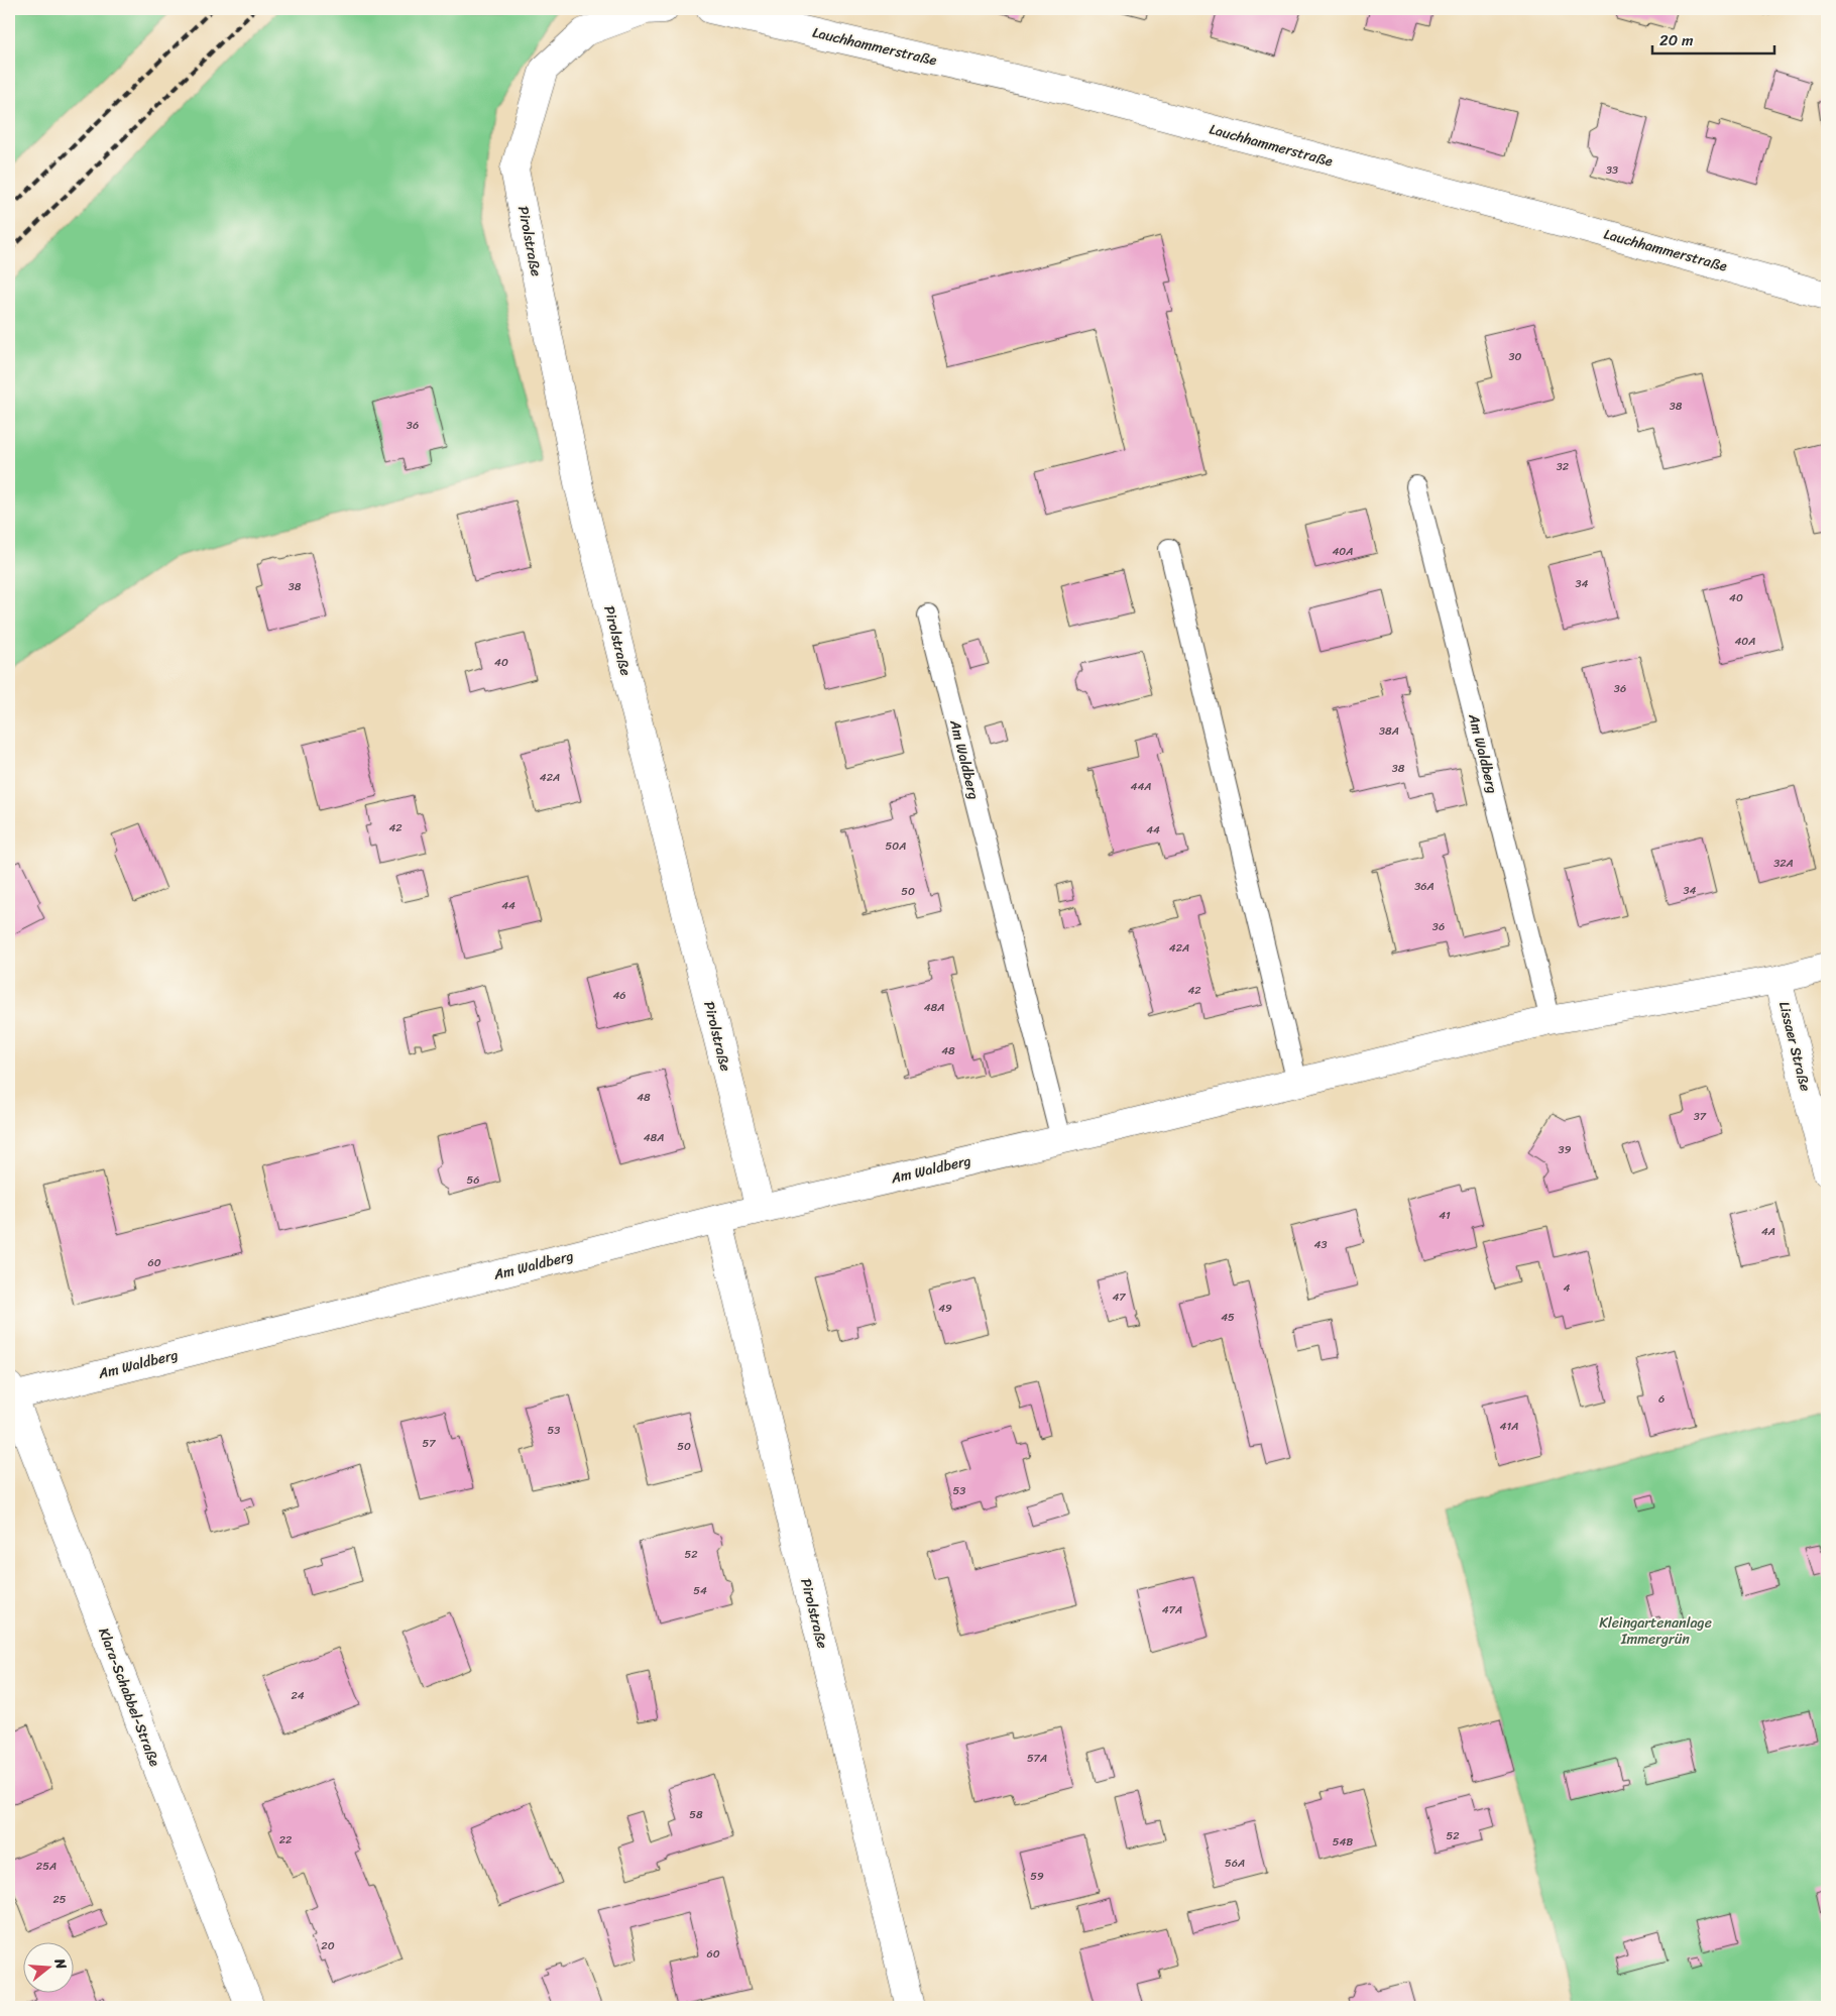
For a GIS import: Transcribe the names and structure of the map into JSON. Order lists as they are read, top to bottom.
{
  "streets": {
    "street": [
      "Lauchhammerstraße",
      "Pirolstraße",
      "Am Waldberg",
      "Lissaer Straße",
      "Klara-Schabbel-Straße"
    ]
  },
  "crossings": [
    ["Pirolstraße", "Am Waldberg"],
    ["Am Waldberg", "Lissaer Straße"],
    ["Am Waldberg", "Klara-Schabbel-Straße"]
  ],
  "parks": ["Kleingartenanlage Immergrün"],
  "house_numbers": [
    "33",
    "30",
    "38",
    "36",
    "32",
    "40A",
    "34",
    "38",
    "40",
    "40A",
    "40",
    "36",
    "38A",
    "38",
    "42A",
    "44A",
    "42",
    "44",
    "50A",
    "32A",
    "36A",
    "34",
    "50",
    "44",
    "36",
    "42A",
    "42",
    "46",
    "48A",
    "48",
    "48",
    "37",
    "48A",
    "39",
    "56",
    "41",
    "4A",
    "43",
    "60",
    "4",
    "47",
    "49",
    "45",
    "6",
    "41A",
    "53",
    "57",
    "50",
    "53",
    "52",
    "54",
    "47A",
    "24",
    "57A",
    "58",
    "52",
    "22",
    "54B",
    "56A",
    "25A",
    "59",
    "25",
    "20",
    "60"
  ],
  "scale_bar": "20 m",
  "north": "right"
}
